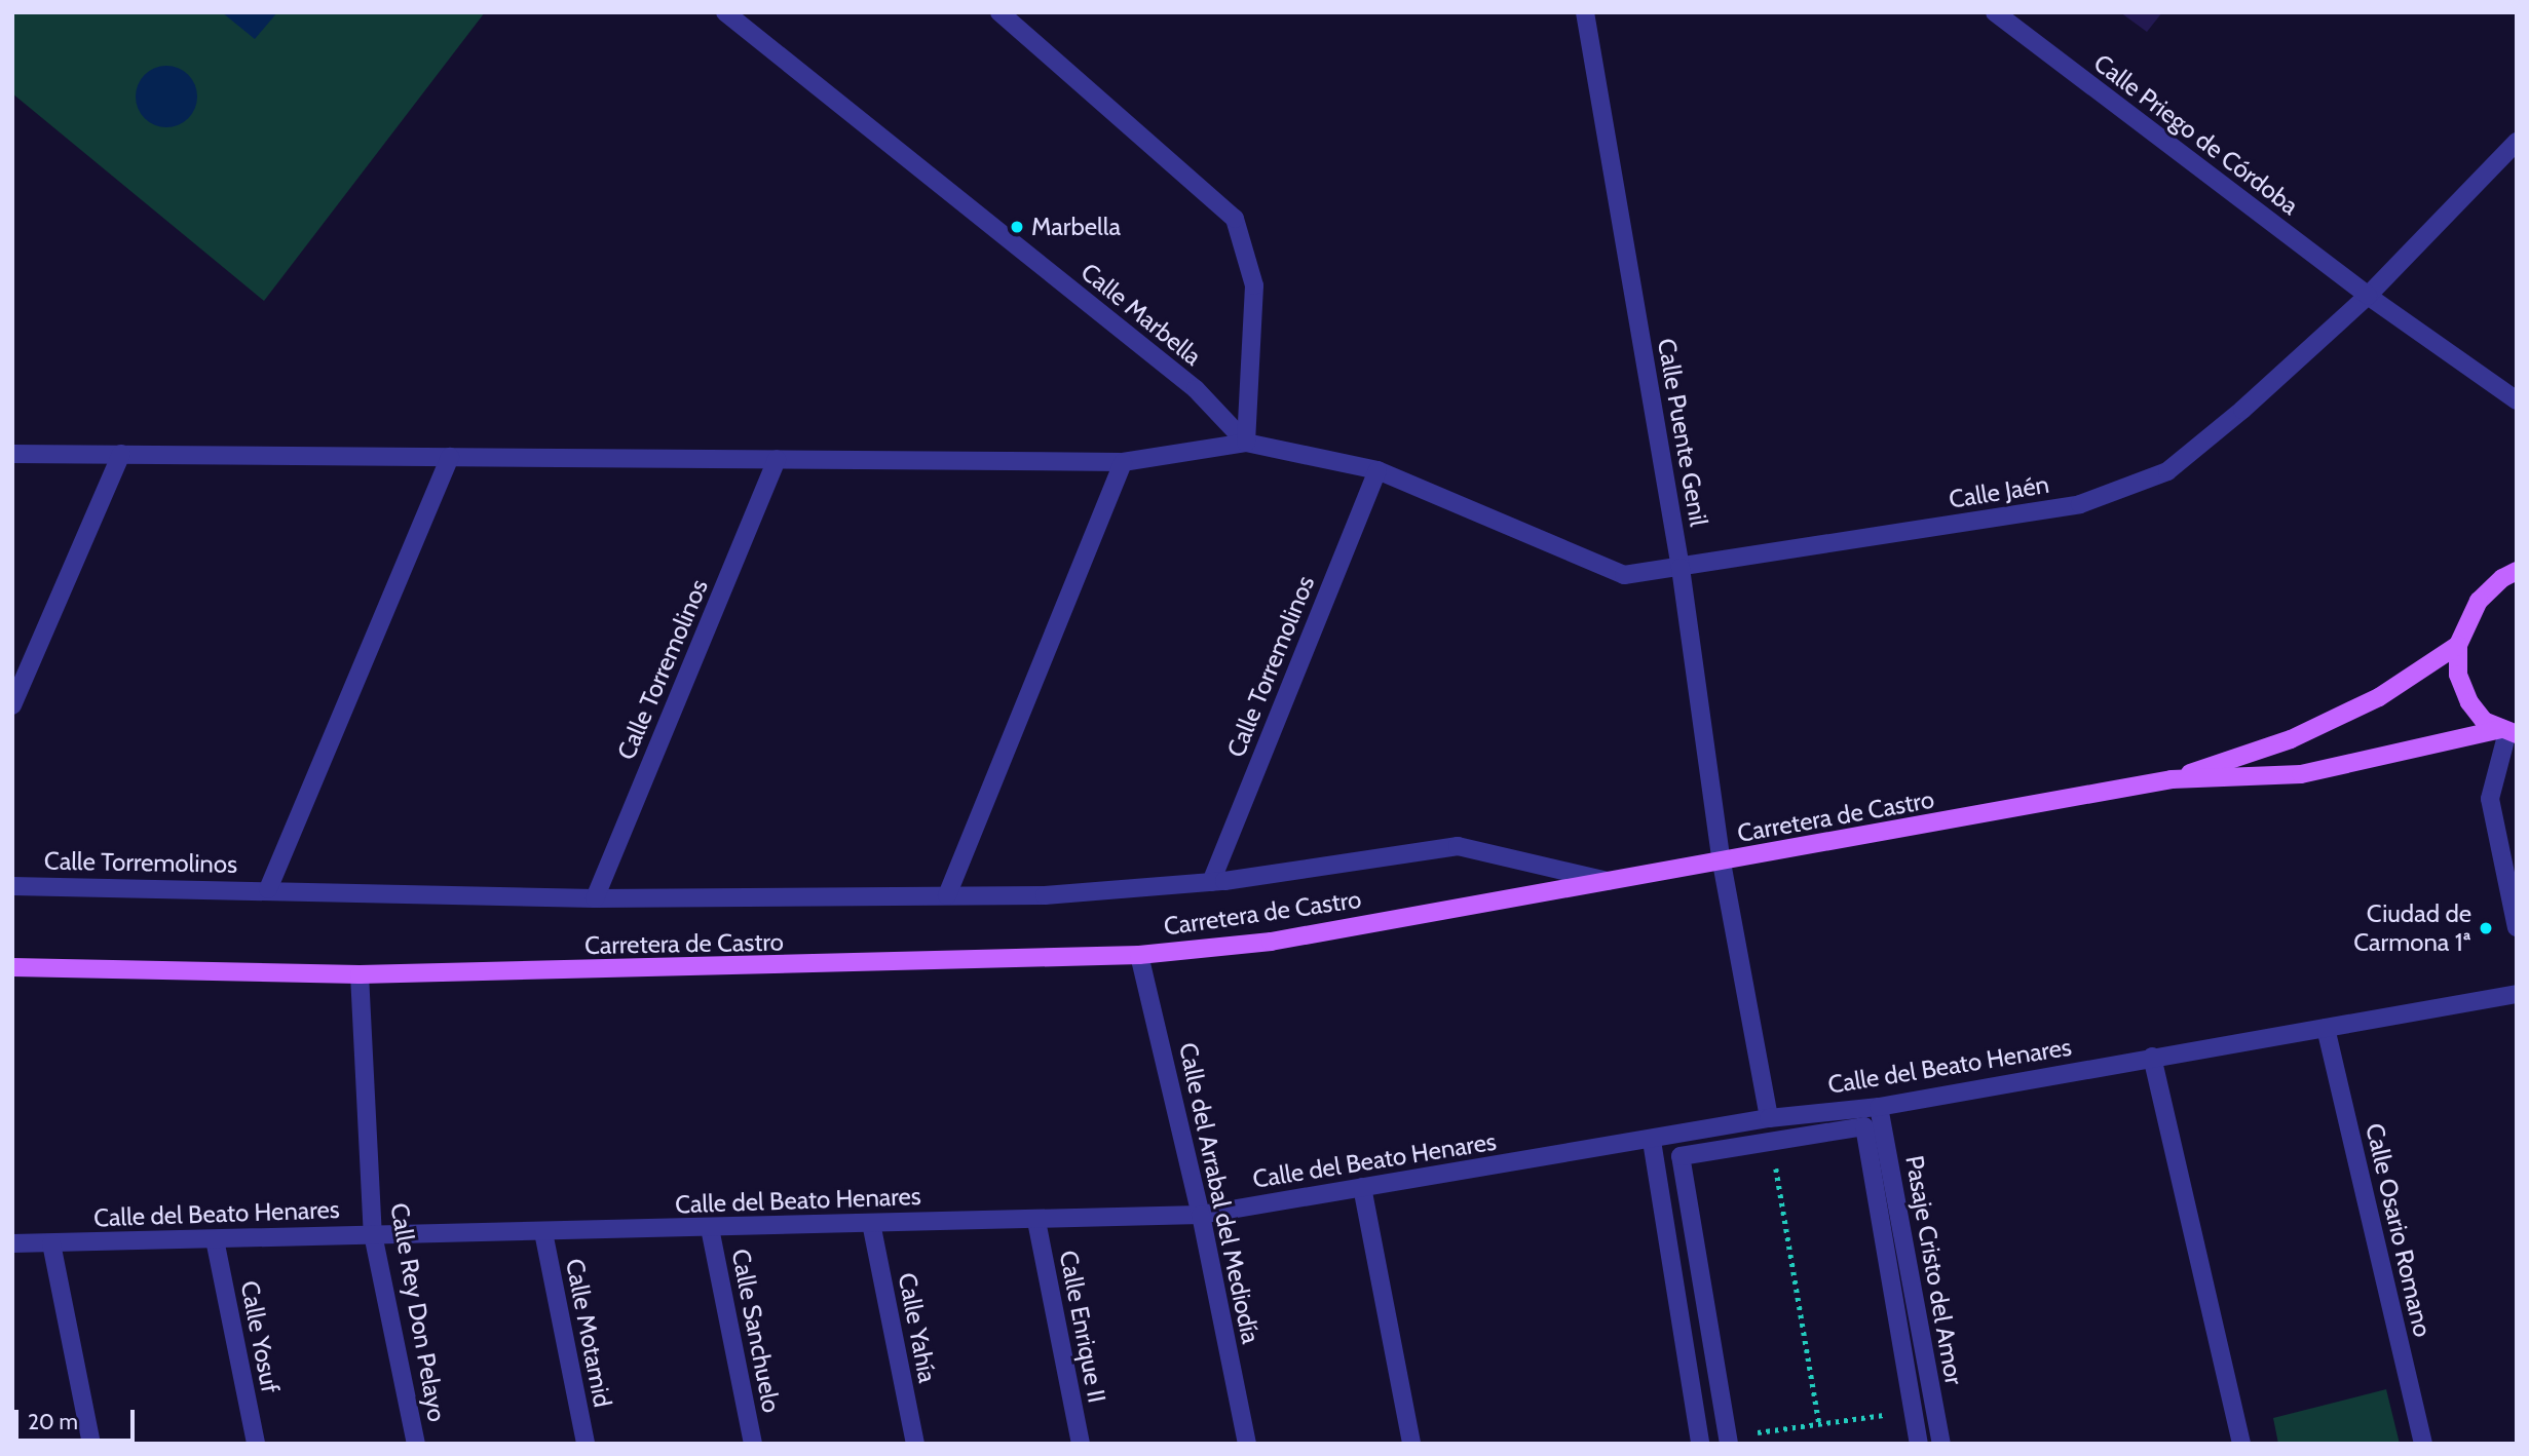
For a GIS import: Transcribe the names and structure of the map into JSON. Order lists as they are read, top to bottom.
{
  "streets": {
    "main road": ["Carretera de Castro"],
    "street": [
      "Calle Priego de Córdoba",
      "Calle Marbella",
      "Calle Puente Genil",
      "Calle Jaén",
      "Calle Torremolinos",
      "Calle del Beato Henares",
      "Calle del Arrabal del Mediodía",
      "Calle Osario Romano",
      "Pasaje Cristo del Amor",
      "Calle Rey Don Pelayo",
      "Calle Enrique II",
      "Calle Yahía",
      "Calle Sanchuelo",
      "Calle Motamid",
      "Calle Yosuf"
    ]
  },
  "crossings": [
    ["Calle Priego de Córdoba", "Calle Jaén"],
    ["Calle Puente Genil", "Calle Jaén"],
    ["Calle Puente Genil", "Carretera de Castro"],
    ["Calle Jaén", "Calle Torremolinos"],
    ["Calle Torremolinos", "Carretera de Castro"],
    ["Carretera de Castro", "Calle del Arrabal del Mediodía"],
    ["Carretera de Castro", "Calle Rey Don Pelayo"],
    ["Calle del Beato Henares", "Calle del Arrabal del Mediodía"],
    ["Calle del Beato Henares", "Calle Osario Romano"],
    ["Calle del Beato Henares", "Pasaje Cristo del Amor"],
    ["Calle del Beato Henares", "Calle Rey Don Pelayo"],
    ["Calle del Beato Henares", "Calle Enrique II"],
    ["Calle del Beato Henares", "Calle Yahía"],
    ["Calle del Beato Henares", "Calle Sanchuelo"],
    ["Calle del Beato Henares", "Calle Motamid"],
    ["Calle del Beato Henares", "Calle Yosuf"]
  ],
  "places": ["Marbella", "Ciudad de Carmona 1ª"],
  "scale_bar": "20 m"
}
